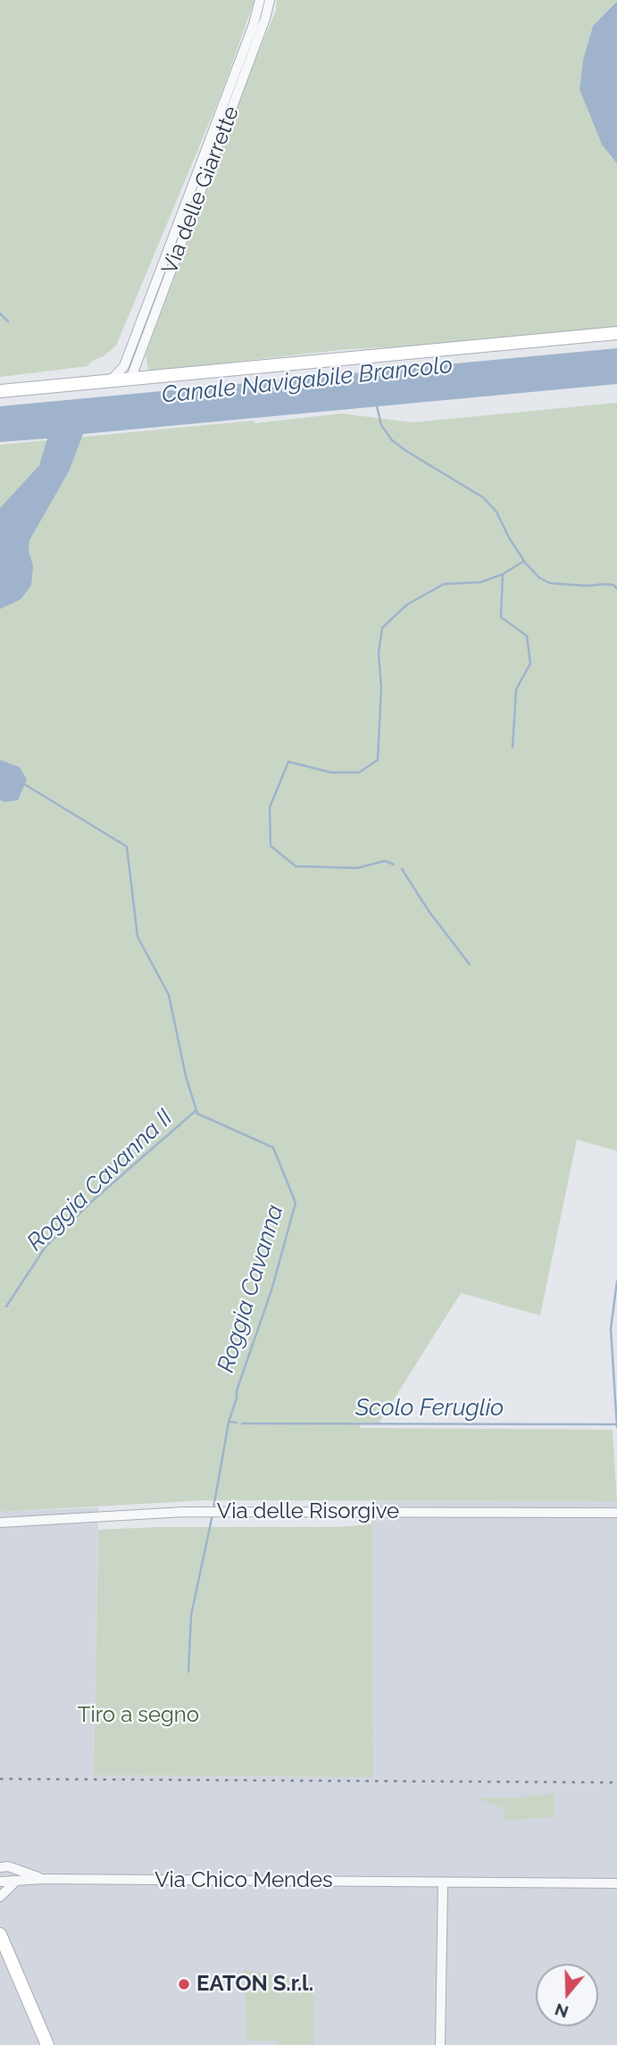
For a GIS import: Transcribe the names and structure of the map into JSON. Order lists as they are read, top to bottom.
{
  "streets": {
    "street": ["Via delle Giarrette", "Via delle Risorgive", "Via Chico Mendes"]
  },
  "water": [
    "Canale Navigabile Brancolo",
    "Roggia Cavanna II",
    "Roggia Cavanna",
    "Scolo Feruglio"
  ],
  "parks": ["Tiro a segno"],
  "places": ["EATON S.r.l."],
  "north": "bottom"
}
